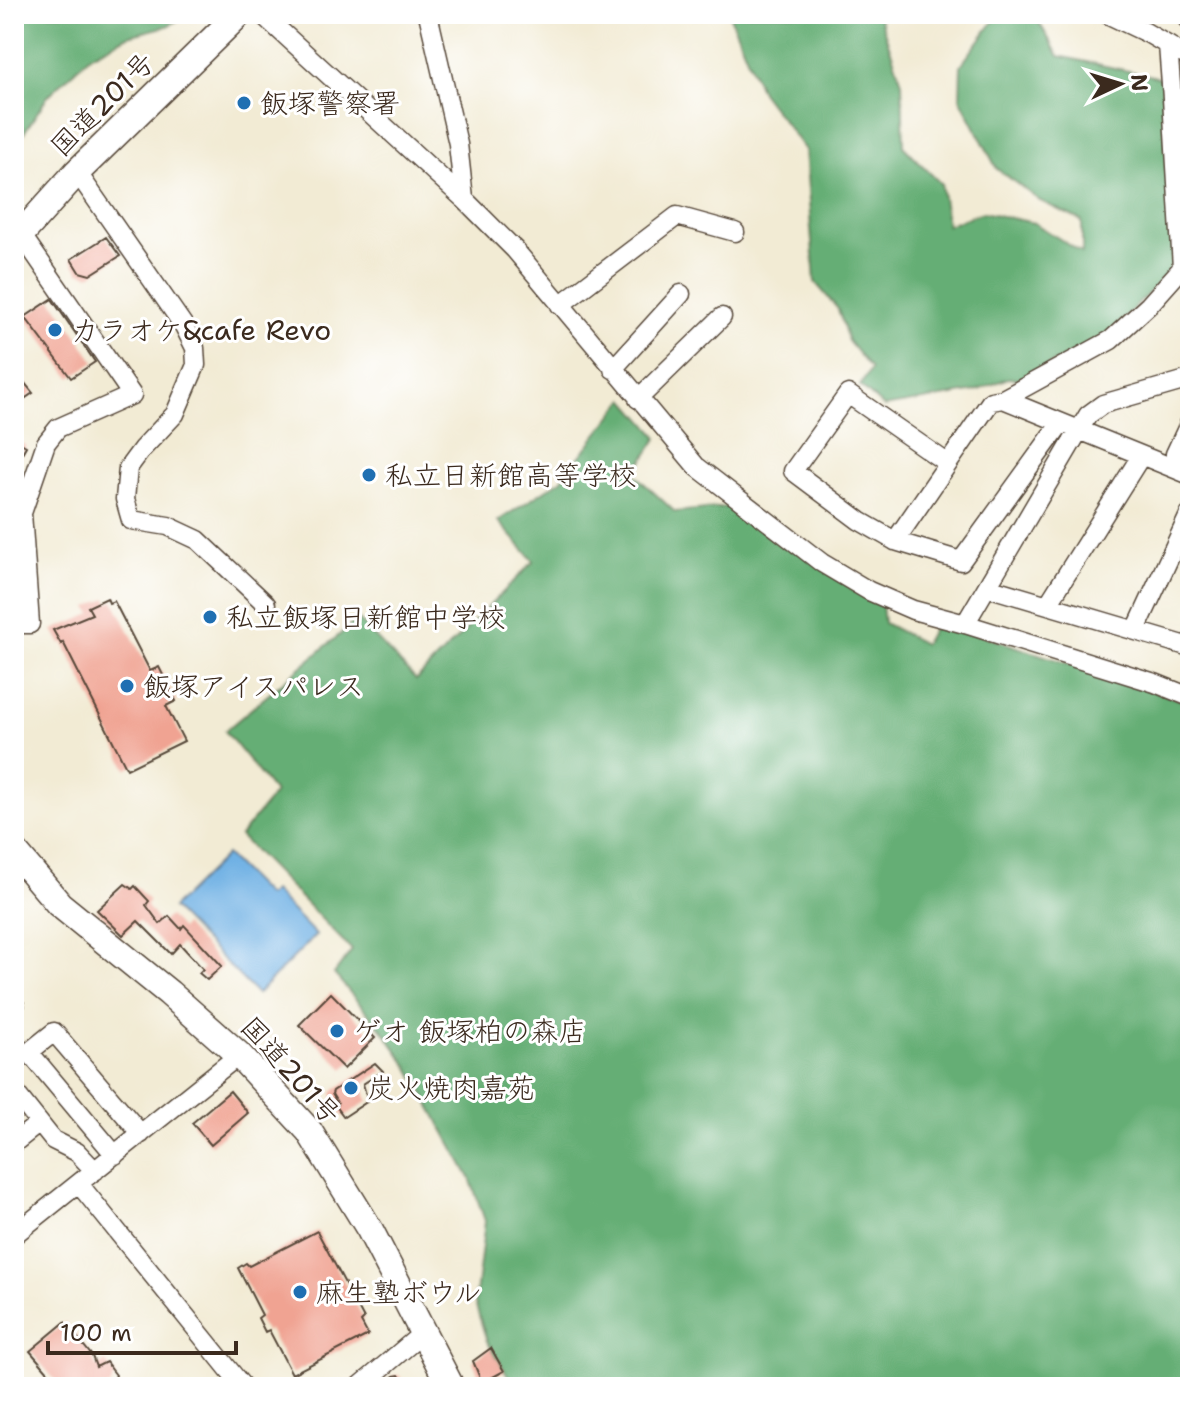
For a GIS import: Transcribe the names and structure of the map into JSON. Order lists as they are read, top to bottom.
{
  "streets": {
    "highway": ["国道201号"]
  },
  "places": [
    "飯塚警察署",
    "カラオケ&cafe Revo",
    "私立日新館高等学校",
    "私立飯塚日新館中学校",
    "飯塚アイスパレス",
    "ゲオ 飯塚柏の森店",
    "炭火焼肉嘉苑",
    "麻生塾ボウル"
  ],
  "scale_bar": "100 m",
  "north": "right"
}
